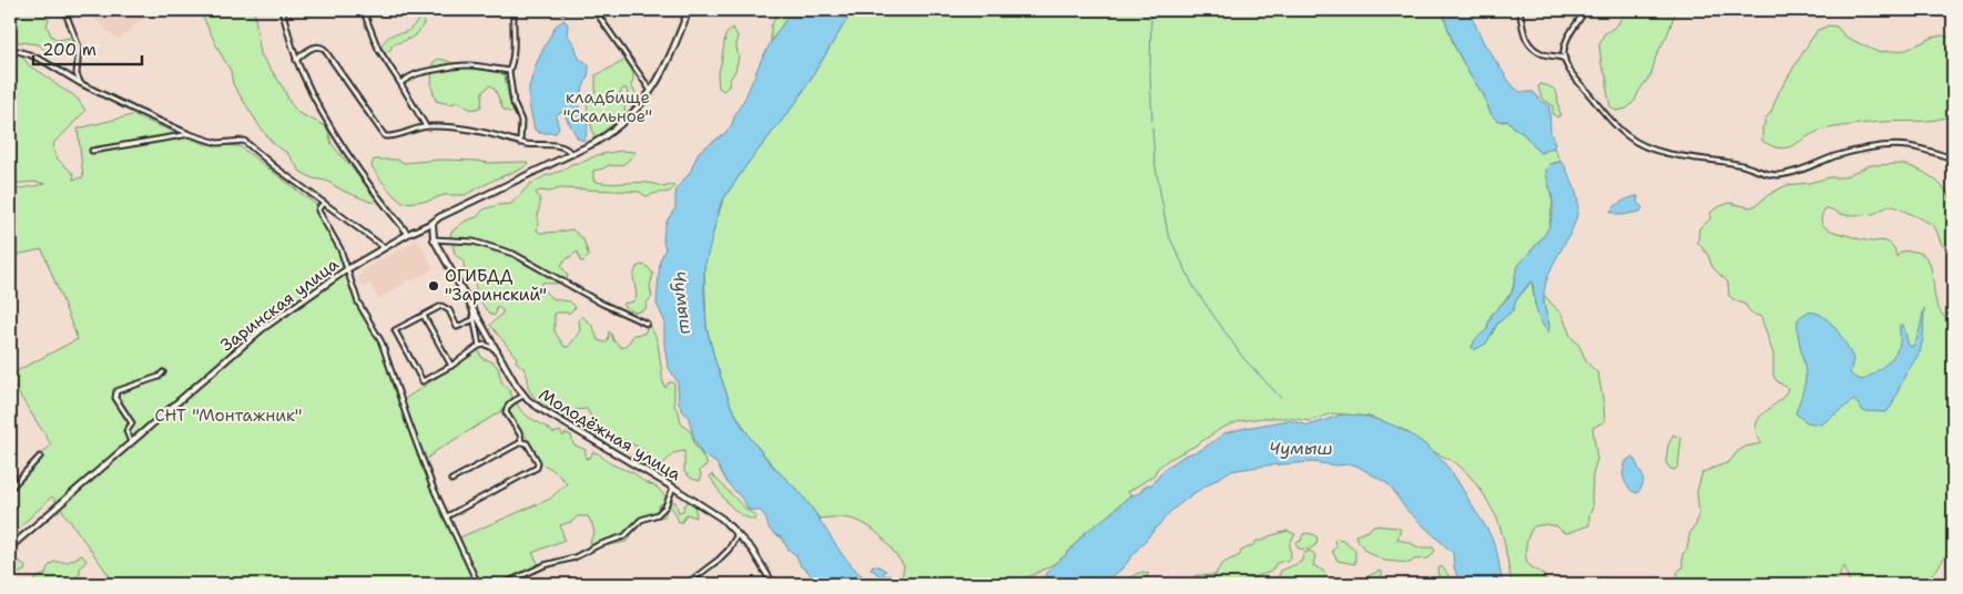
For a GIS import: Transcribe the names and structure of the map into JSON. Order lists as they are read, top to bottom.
{
  "streets": {
    "street": ["Заринская улица", "Молодёжная улица"]
  },
  "crossings": [
    ["Заринская улица", "Молодёжная улица"]
  ],
  "water": ["Чумыш"],
  "parks": ["кладбище \"Скальное\"", "СНТ \"Монтажник\""],
  "places": ["ОГИБДД \"Заринский\""],
  "scale_bar": "200 m"
}
